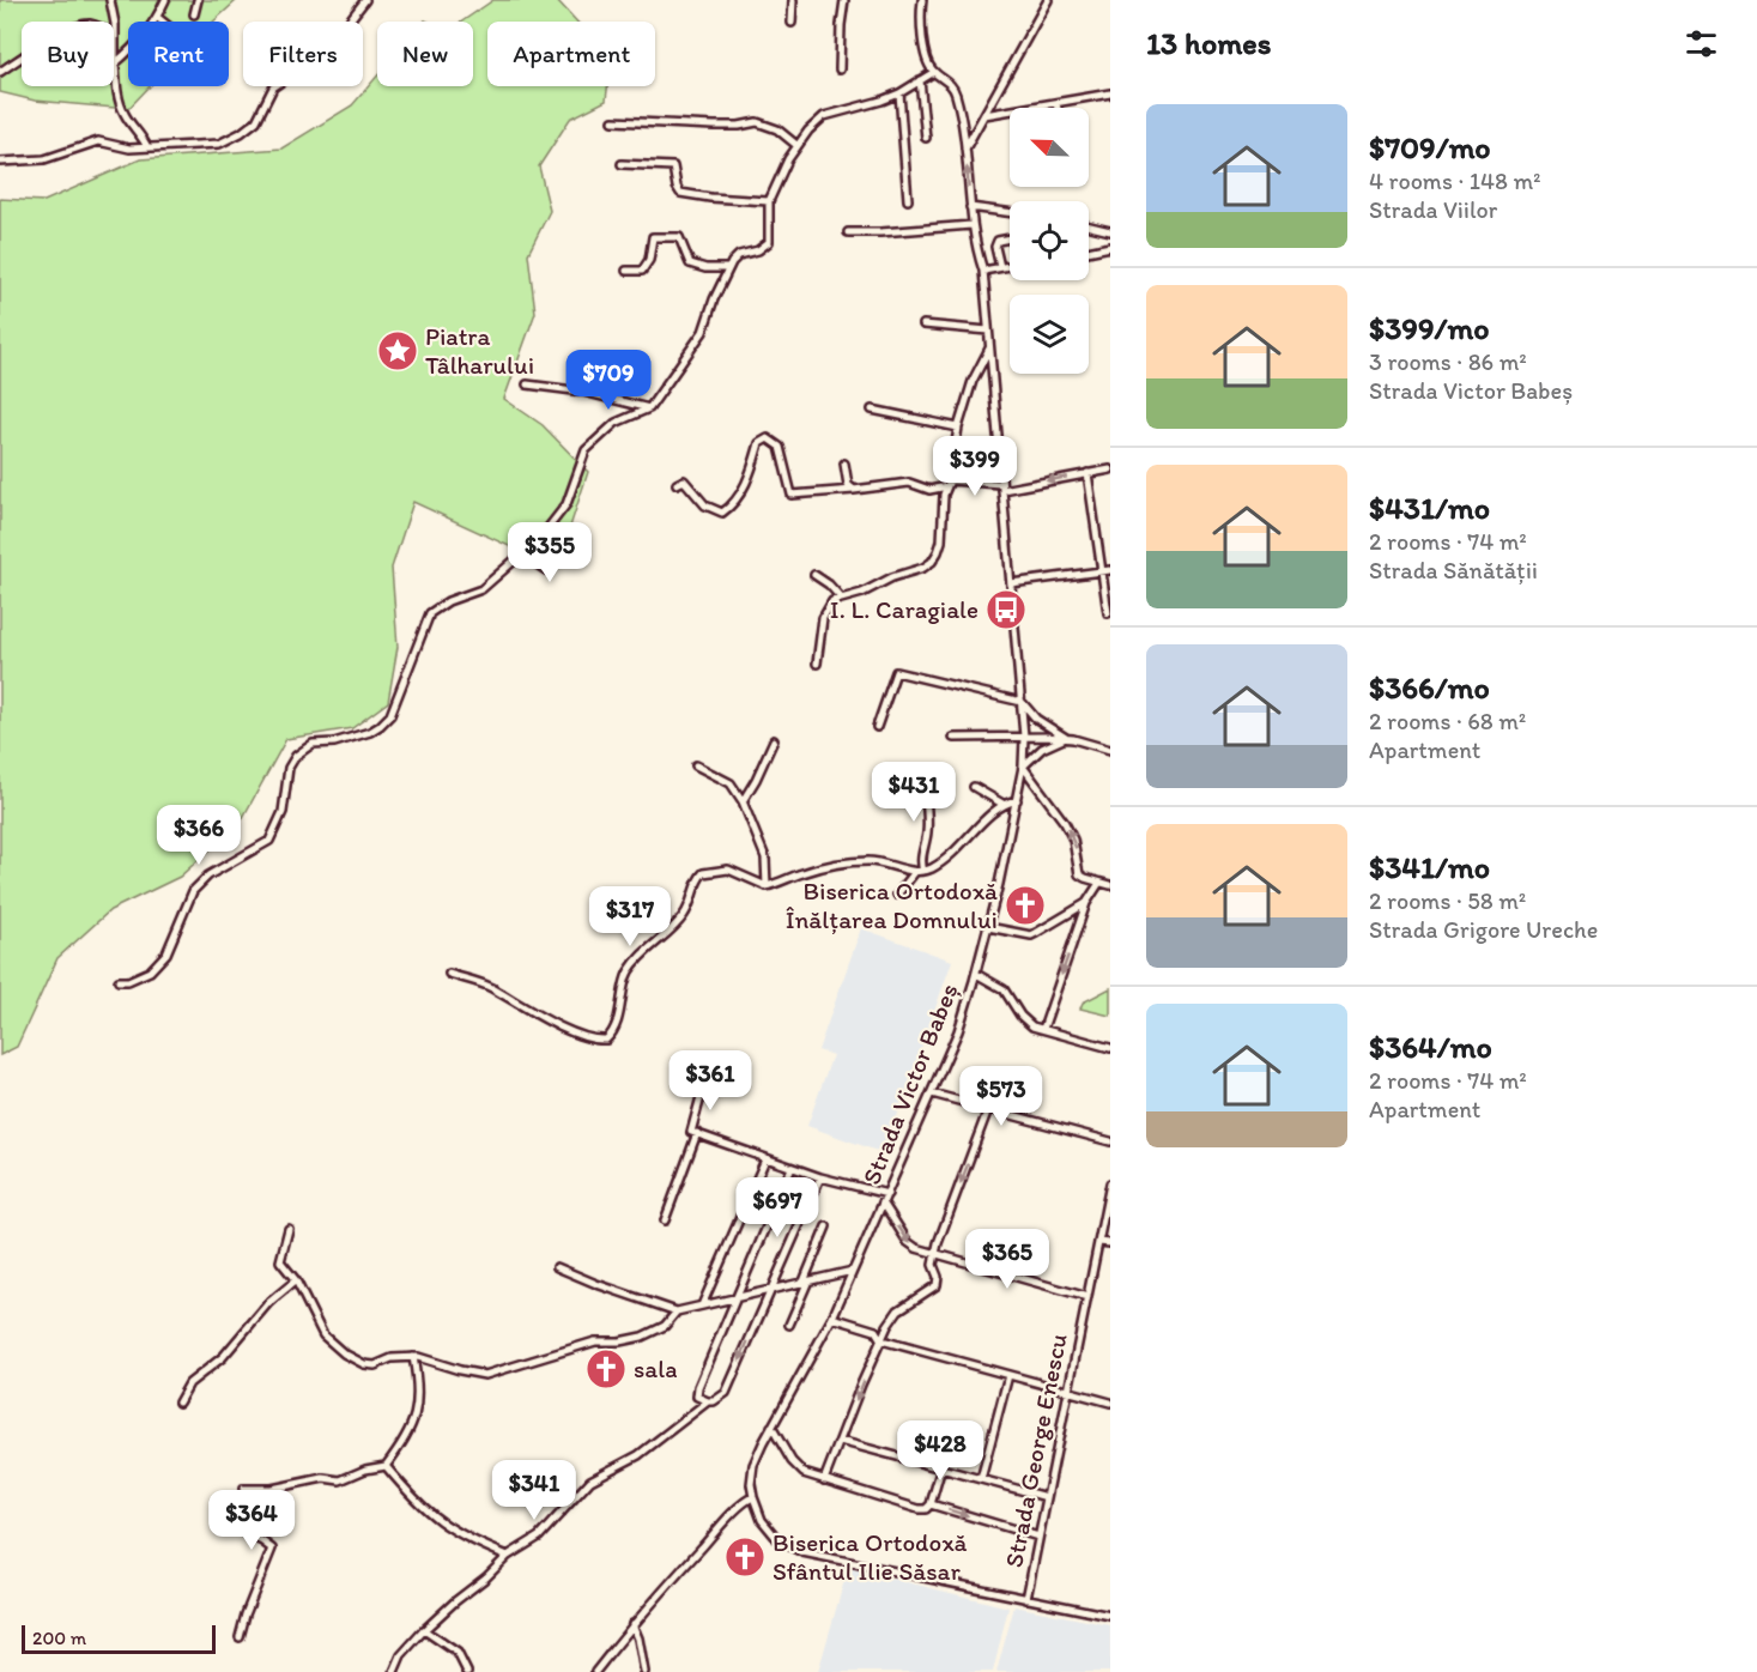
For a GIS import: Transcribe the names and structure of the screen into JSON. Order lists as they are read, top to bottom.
{
  "streets": {
    "street": ["Strada Victor Babeș", "Strada George Enescu"]
  },
  "crossings": [
    ["Strada Victor Babeș", "Strada George Enescu"]
  ],
  "places": {
    "place": ["Piatra Tâlharului"],
    "bus stop": ["I. L. Caragiale"],
    "church": ["Biserica Ortodoxă Înălțarea Domnului", "sala", "Biserica Ortodoxă Sfântul Ilie Săsar"]
  },
  "scale_bar": "200 m",
  "north": "top left",
  "page": {
    "heading": "13 homes",
    "chip": [
      "Buy",
      "Rent",
      "Filters",
      "New",
      "Apartment"
    ],
    "list": [
      {
        "name": "$709/mo",
        "note": "4 rooms · 148 m² · Strada Viilor"
      },
      {
        "name": "$399/mo",
        "note": "3 rooms · 86 m² · Strada Victor Babeș"
      },
      {
        "name": "$431/mo",
        "note": "2 rooms · 74 m² · Strada Sănătății"
      },
      {
        "name": "$366/mo",
        "note": "2 rooms · 68 m² · Apartment"
      },
      {
        "name": "$341/mo",
        "note": "2 rooms · 58 m² · Strada Grigore Ureche"
      },
      {
        "name": "$364/mo",
        "note": "2 rooms · 74 m² · Apartment"
      }
    ],
    "price": [
      "$709",
      "$399",
      "$355",
      "$431",
      "$366",
      "$317",
      "$361",
      "$573",
      "$697",
      "$365",
      "$428",
      "$341",
      "$364"
    ],
    "scale": "200 m"
  }
}
